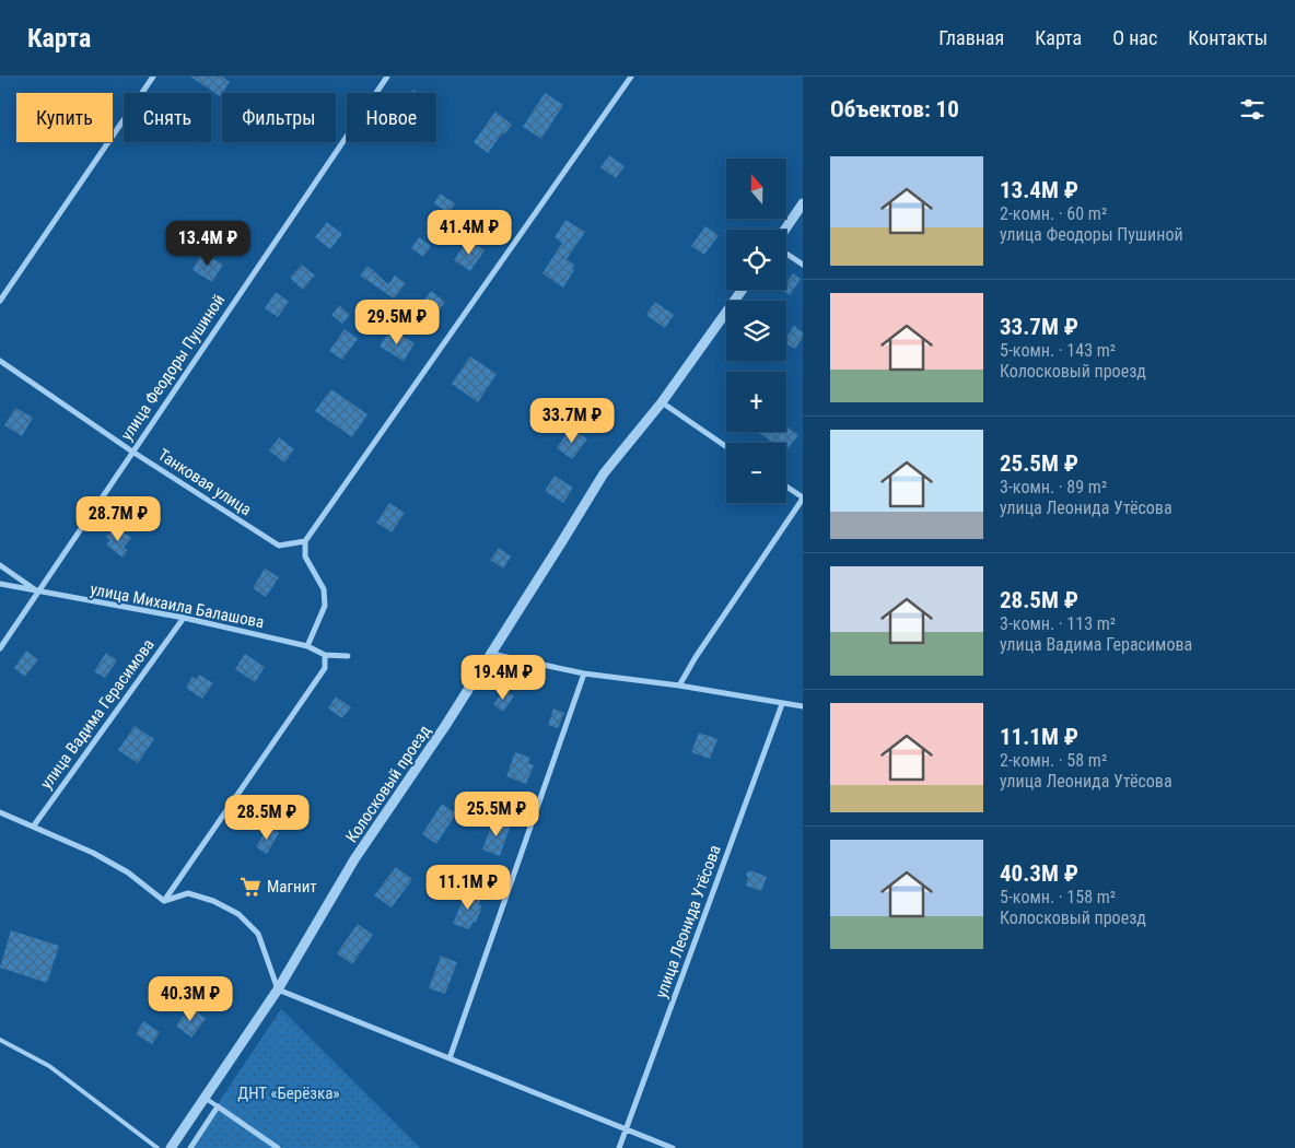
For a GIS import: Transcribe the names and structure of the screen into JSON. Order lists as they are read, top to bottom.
{
  "streets": {
    "street": [
      "улица Феодоры Пушиной",
      "Танковая улица",
      "улица Михаила Балашова",
      "улица Вадима Герасимова",
      "Колосковый проезд",
      "улица Леонида Утёсова"
    ]
  },
  "crossings": [
    ["улица Феодоры Пушиной", "Танковая улица"],
    ["улица Феодоры Пушиной", "улица Михаила Балашова"],
    ["улица Михаила Балашова", "улица Вадима Герасимова"]
  ],
  "parks": ["ДНТ «Берёзка»"],
  "places": {
    "supermarket": ["Магнит"]
  },
  "north": "top",
  "page": {
    "header": "Карта",
    "nav": [
      "Главная",
      "Карта",
      "О нас",
      "Контакты"
    ],
    "heading": "Объектов: 10",
    "chip": [
      "Купить",
      "Снять",
      "Фильтры",
      "Новое"
    ],
    "list": [
      {
        "name": "13.4M ₽",
        "note": "2-комн. · 60 m² · улица Феодоры Пушиной"
      },
      {
        "name": "33.7M ₽",
        "note": "5-комн. · 143 m² · Колосковый проезд"
      },
      {
        "name": "25.5M ₽",
        "note": "3-комн. · 89 m² · улица Леонида Утёсова"
      },
      {
        "name": "28.5M ₽",
        "note": "3-комн. · 113 m² · улица Вадима Герасимова"
      },
      {
        "name": "11.1M ₽",
        "note": "2-комн. · 58 m² · улица Леонида Утёсова"
      },
      {
        "name": "40.3M ₽",
        "note": "5-комн. · 158 m² · Колосковый проезд"
      }
    ],
    "map_buttons": ["+", "−"],
    "price": [
      "41.4M ₽",
      "13.4M ₽",
      "29.5M ₽",
      "33.7M ₽",
      "28.7M ₽",
      "19.4M ₽",
      "25.5M ₽",
      "28.5M ₽",
      "11.1M ₽",
      "40.3M ₽"
    ]
  }
}
